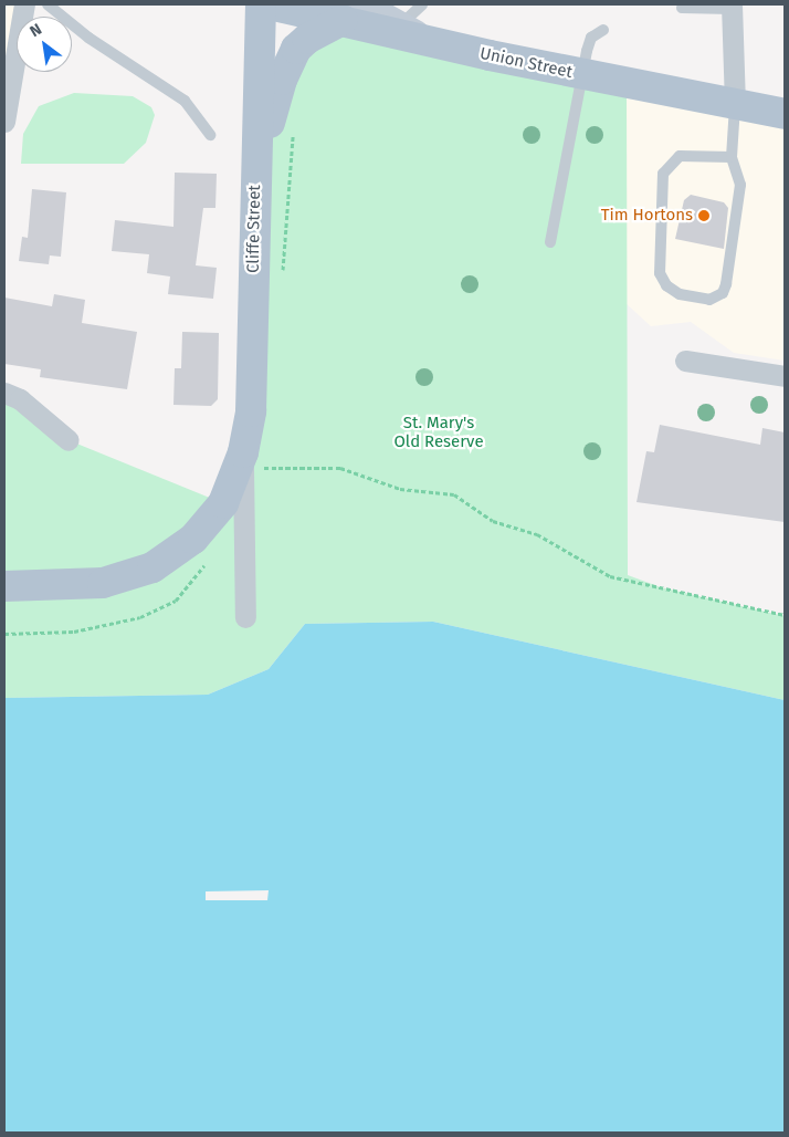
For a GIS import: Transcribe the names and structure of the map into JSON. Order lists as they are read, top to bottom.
{
  "streets": {
    "main road": ["Union Street", "Cliffe Street"]
  },
  "parks": ["St. Mary's Old Reserve"],
  "places": ["Tim Hortons"],
  "north": "top left"
}
